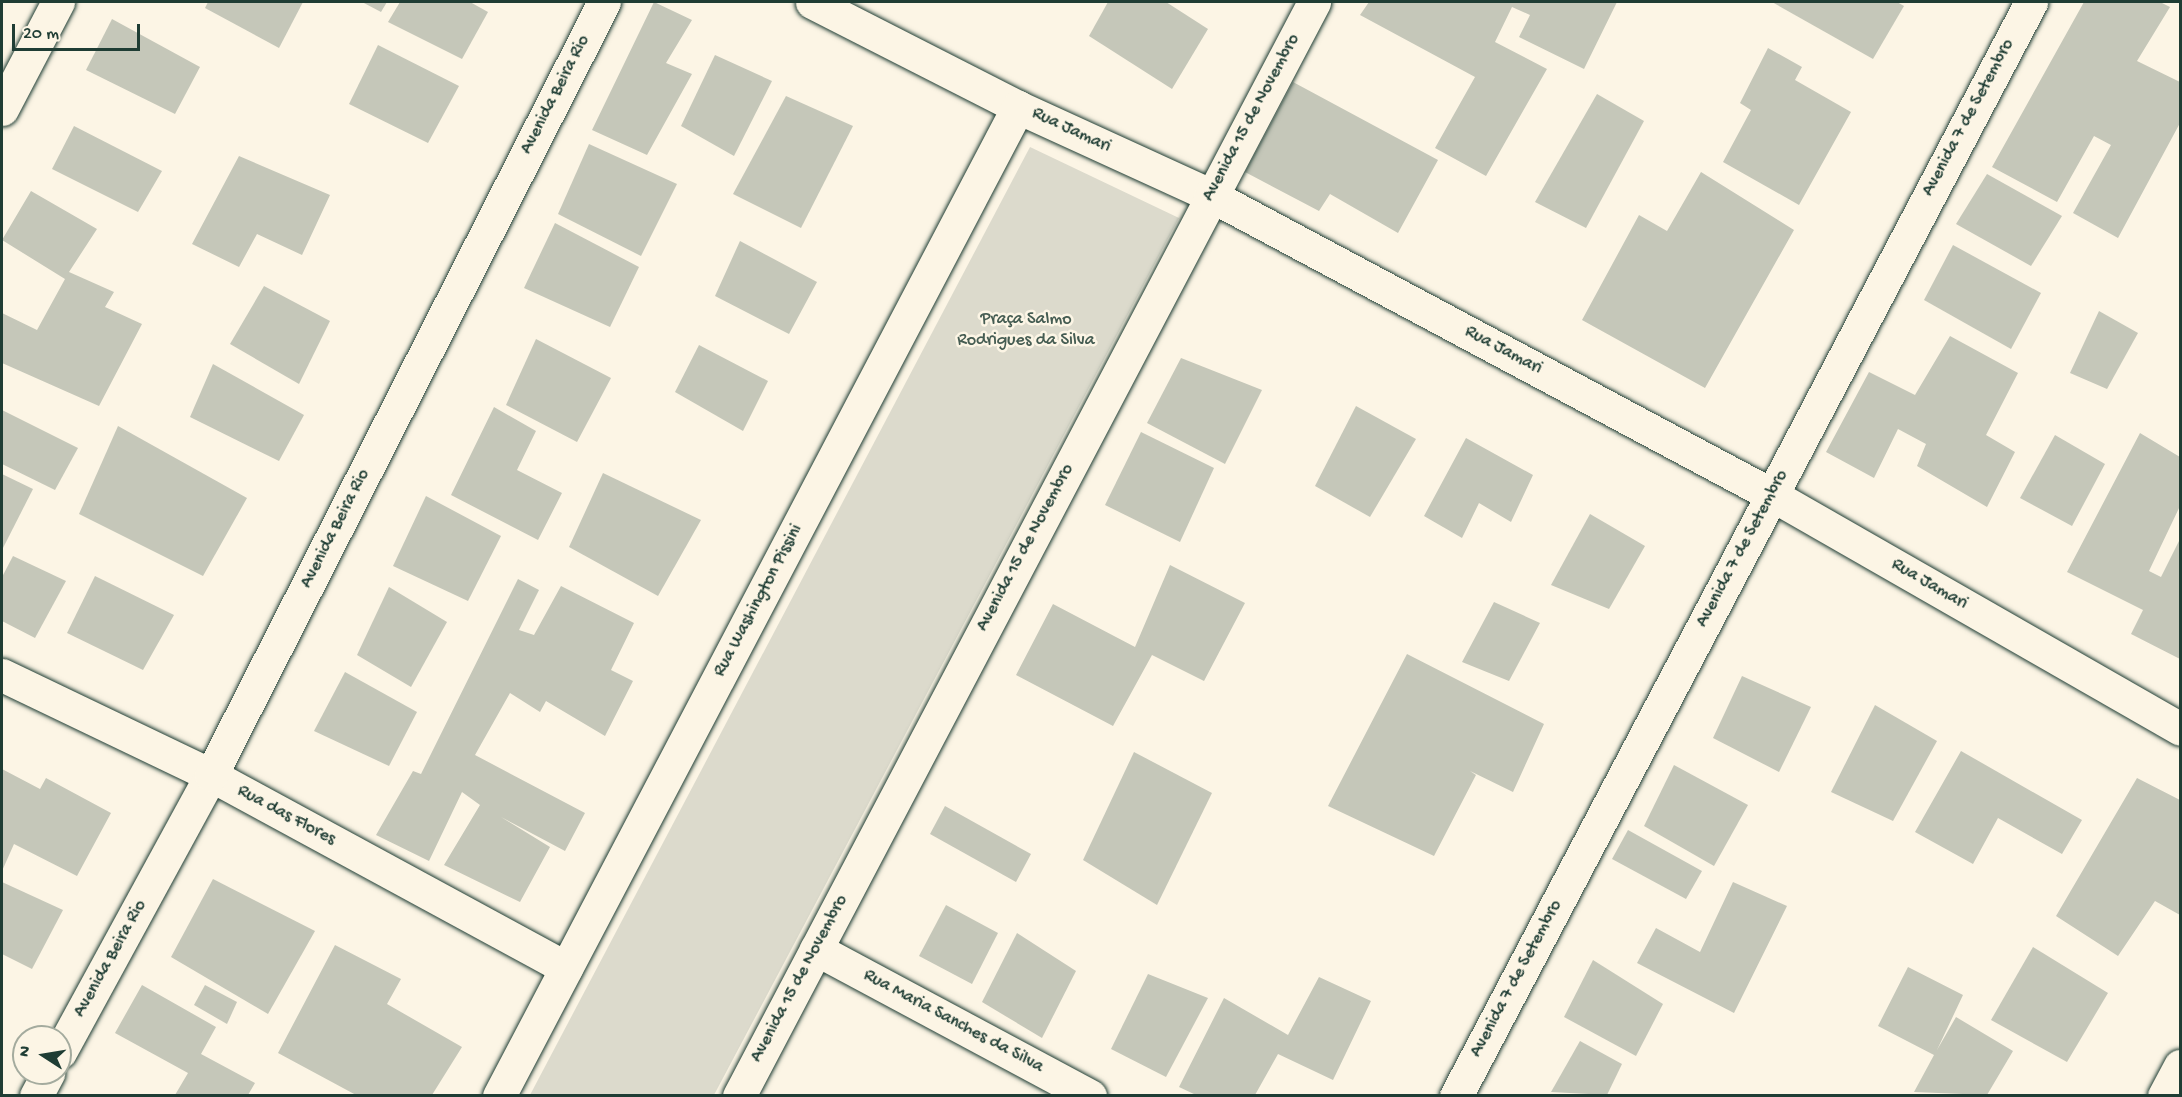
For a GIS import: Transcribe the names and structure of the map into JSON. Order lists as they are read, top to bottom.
{
  "streets": {
    "street": [
      "Avenida Beira Rio",
      "Avenida 15 de Novembro",
      "Avenida 7 de Setembro",
      "Rua Jamari",
      "Rua Washington Pissini",
      "Rua das Flores",
      "Rua Maria Sanches da Silva"
    ]
  },
  "crossings": [
    ["Avenida Beira Rio", "Rua das Flores"],
    ["Avenida 15 de Novembro", "Rua Jamari"],
    ["Avenida 15 de Novembro", "Rua Maria Sanches da Silva"],
    ["Avenida 7 de Setembro", "Rua Jamari"],
    ["Rua Jamari", "Rua Washington Pissini"],
    ["Rua Washington Pissini", "Rua das Flores"]
  ],
  "parks": ["Praça Salmo Rodrigues da Silva"],
  "scale_bar": "20 m",
  "north": "left"
}
